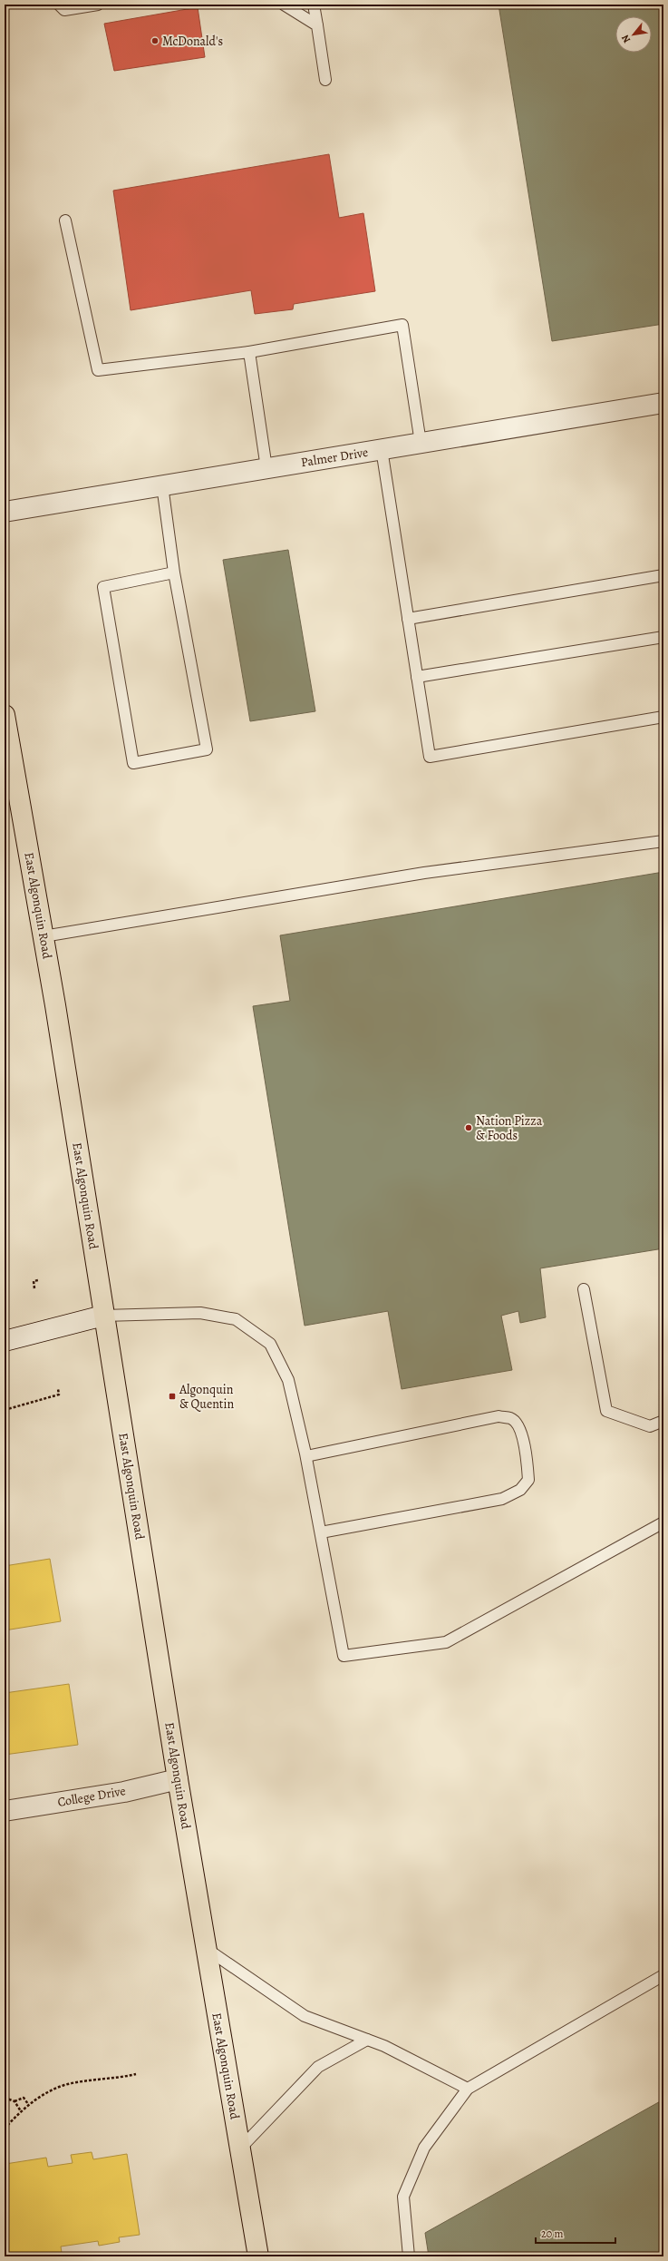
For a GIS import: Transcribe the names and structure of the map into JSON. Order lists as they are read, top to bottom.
{
  "streets": {
    "main road": ["East Algonquin Road"],
    "street": ["Palmer Drive", "College Drive"]
  },
  "crossings": [
    ["East Algonquin Road", "College Drive"]
  ],
  "places": {
    "other": ["McDonald's", "Nation Pizza & Foods"],
    "transit": ["Algonquin & Quentin"]
  },
  "scale_bar": "20 m",
  "north": "bottom left"
}
